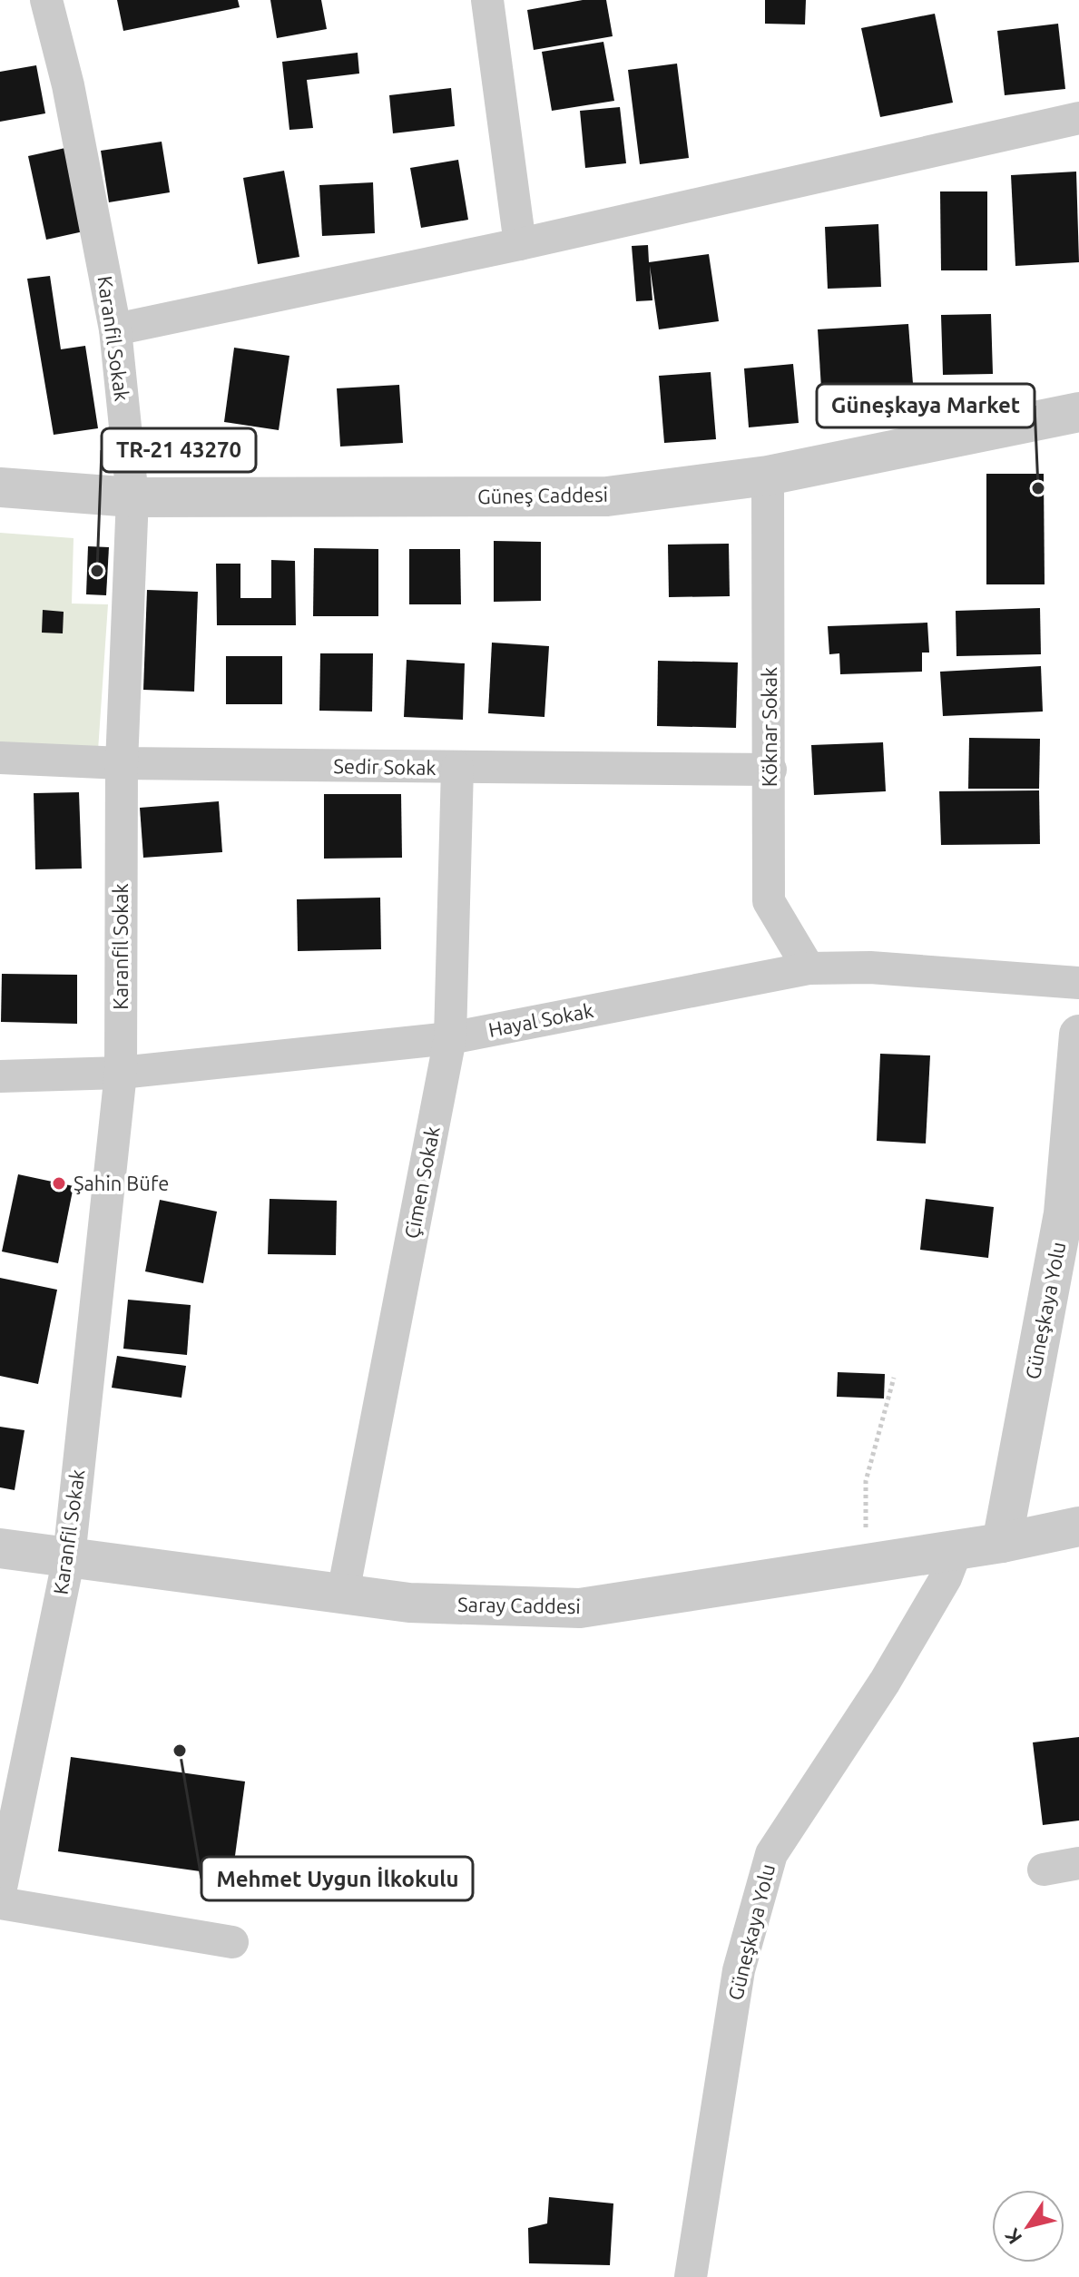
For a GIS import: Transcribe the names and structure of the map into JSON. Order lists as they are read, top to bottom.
{
  "streets": {
    "street": [
      "Karanfil Sokak",
      "Güneş Caddesi",
      "Köknar Sokak",
      "Sedir Sokak",
      "Hayal Sokak",
      "Çimen Sokak",
      "Güneşkaya Yolu",
      "Saray Caddesi"
    ]
  },
  "crossings": [
    ["Karanfil Sokak", "Güneş Caddesi"],
    ["Karanfil Sokak", "Sedir Sokak"],
    ["Karanfil Sokak", "Hayal Sokak"],
    ["Karanfil Sokak", "Saray Caddesi"],
    ["Güneş Caddesi", "Köknar Sokak"],
    ["Köknar Sokak", "Sedir Sokak"],
    ["Köknar Sokak", "Hayal Sokak"],
    ["Sedir Sokak", "Çimen Sokak"],
    ["Hayal Sokak", "Çimen Sokak"],
    ["Çimen Sokak", "Saray Caddesi"],
    ["Güneşkaya Yolu", "Saray Caddesi"]
  ],
  "places": [
    "Güneşkaya Market",
    "TR-21 43270",
    "Şahin Büfe",
    "Mehmet Uygun İlkokulu"
  ],
  "north": "bottom left"
}
